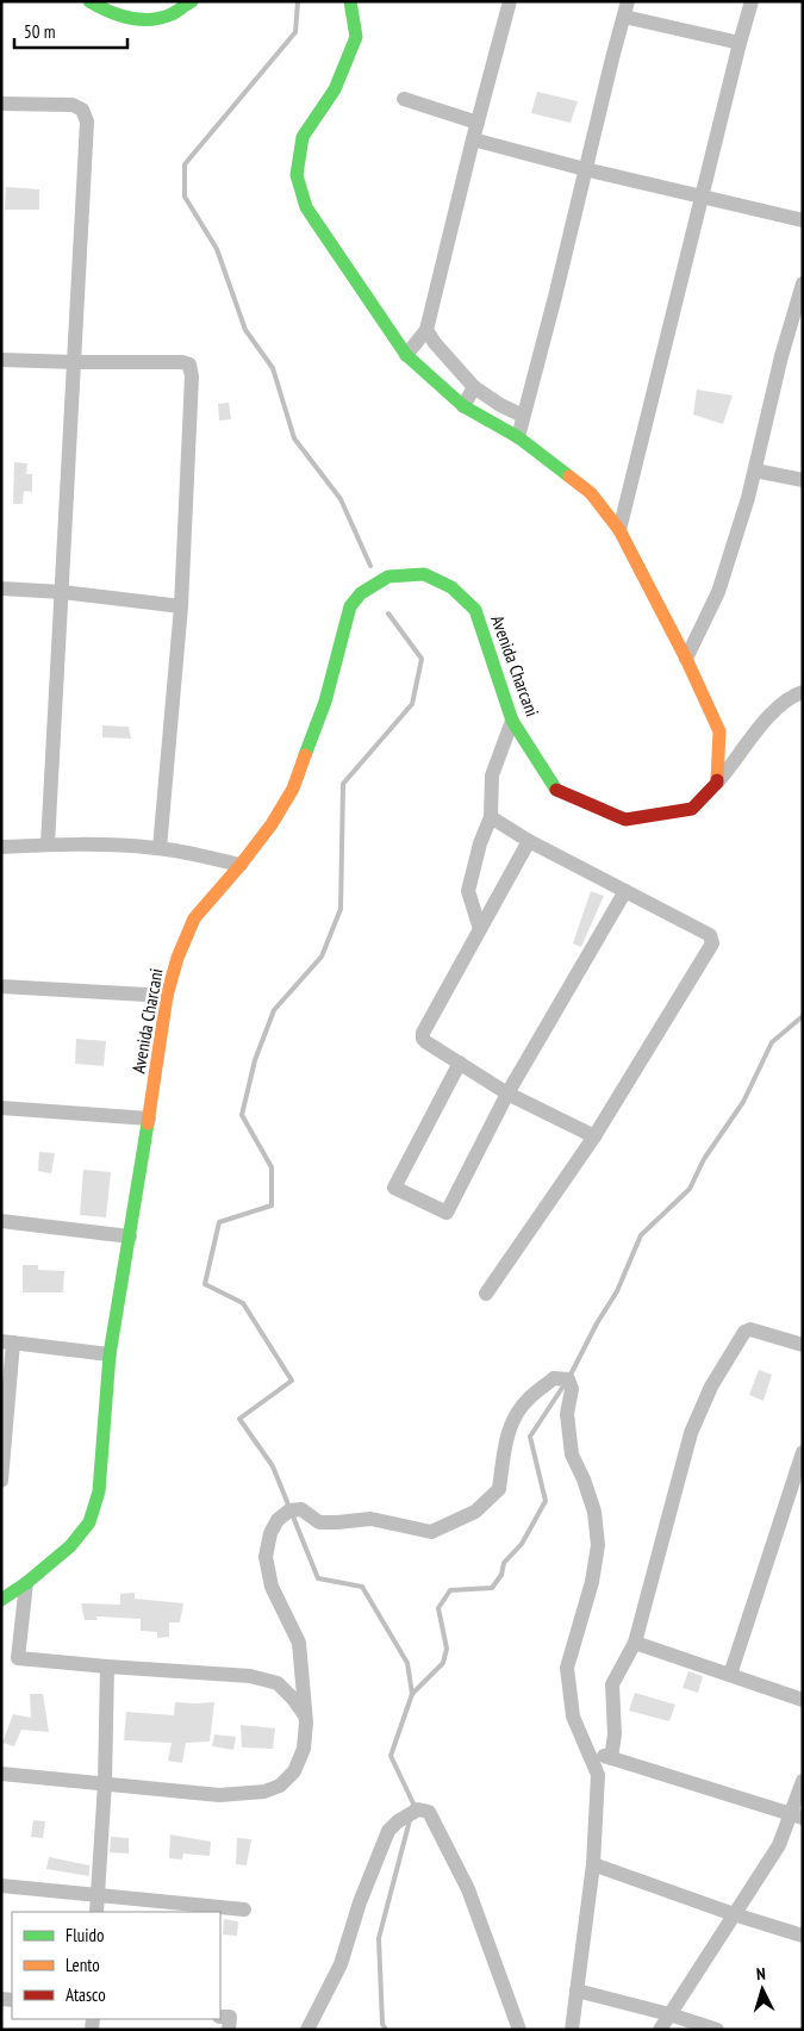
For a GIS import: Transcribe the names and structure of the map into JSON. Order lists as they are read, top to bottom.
{
  "streets": {
    "main road": ["Avenida Charcani"]
  },
  "legend": ["Fluido", "Lento", "Atasco"],
  "scale_bar": "50 m",
  "north": "top"
}
